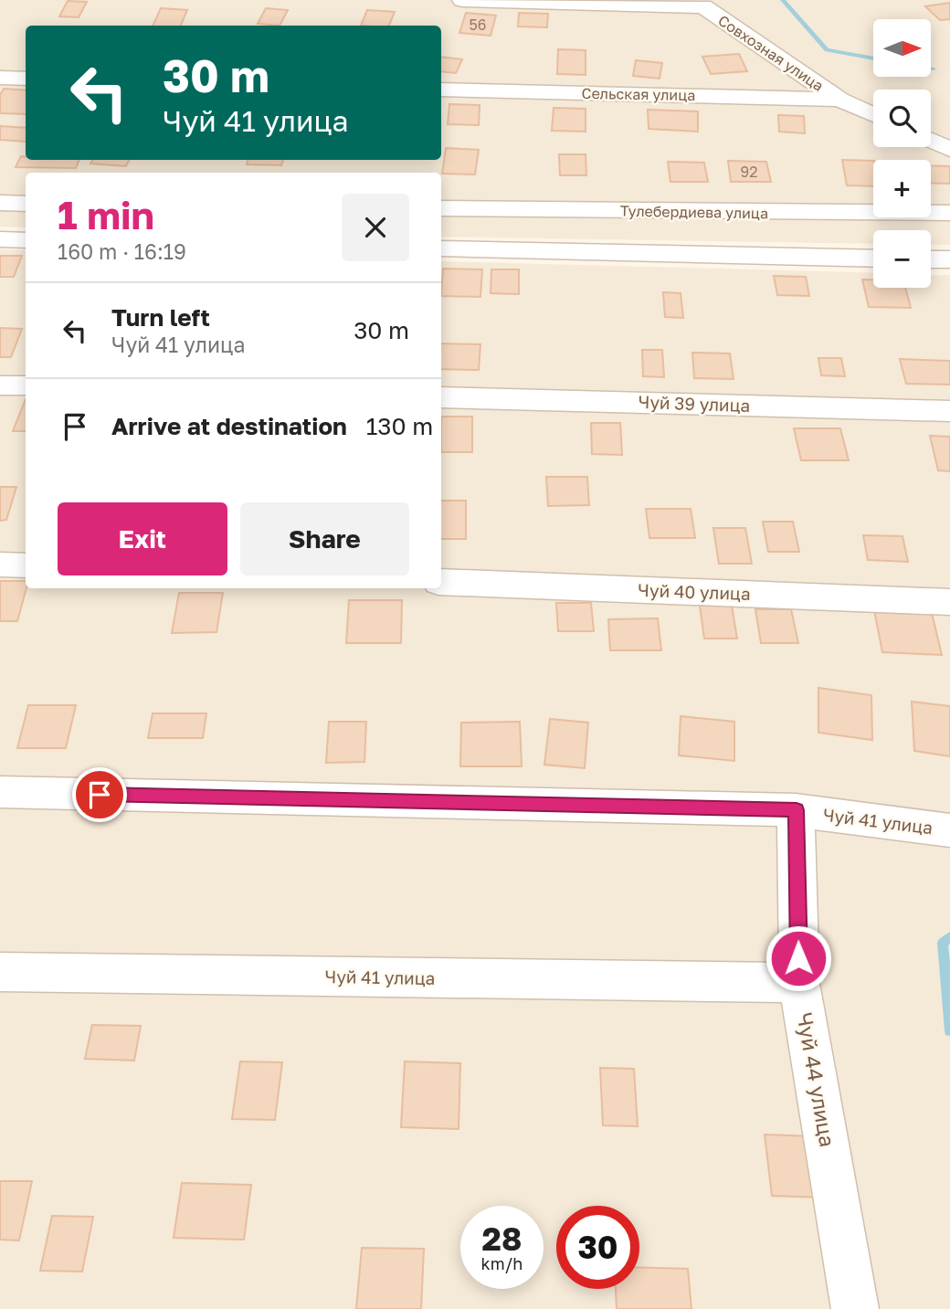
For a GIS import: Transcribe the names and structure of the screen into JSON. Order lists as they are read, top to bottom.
{
  "streets": {
    "street": [
      "Совхозная улица",
      "Сельская улица",
      "Тулебердиева улица",
      "Чуй 39 улица",
      "Чуй 40 улица",
      "Чуй 41 улица",
      "Чуй 44 улица"
    ]
  },
  "crossings": [
    ["Совхозная улица", "Сельская улица"],
    ["Чуй 41 улица", "Чуй 44 улица"]
  ],
  "house_numbers": ["56", "92"],
  "north": "right",
  "page": {
    "map_buttons": ["+", "−"],
    "turn": ["30 m", "Чуй 41 улица"],
    "heading": ["1 min", "160 m · 16:19"],
    "list": [
      {
        "name": "Turn left",
        "note": "Чуй 41 улица",
        "value": "30 m"
      },
      {
        "name": "Arrive at destination",
        "value": "130 m"
      }
    ],
    "buttons": ["Exit", "Share"],
    "speed": "28 km/h",
    "limit": "30"
  }
}
